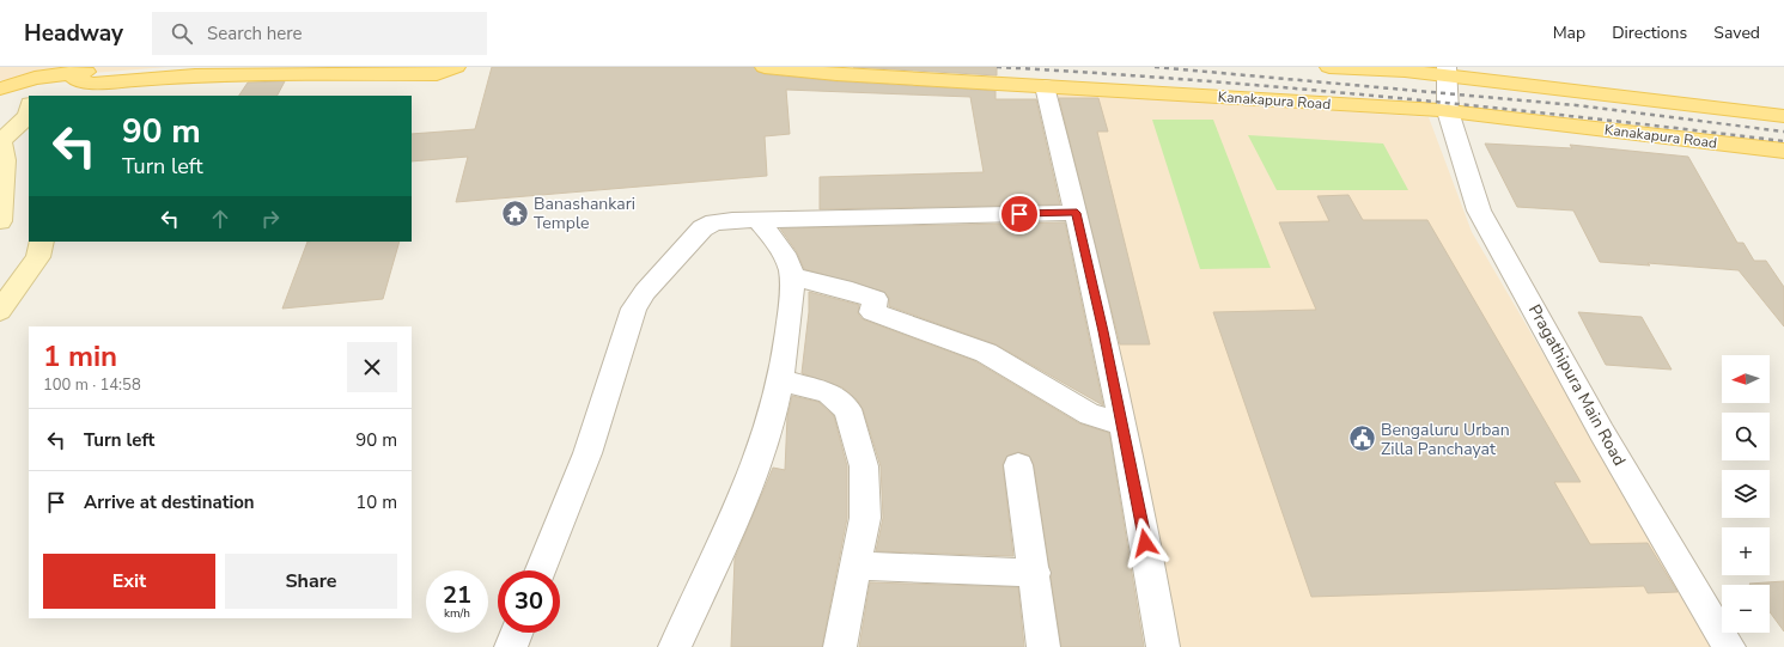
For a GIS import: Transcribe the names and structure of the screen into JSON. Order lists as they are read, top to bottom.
{
  "streets": {
    "main road": ["Kanakapura Road"],
    "street": ["Pragathipura Main Road"]
  },
  "crossings": [
    ["Kanakapura Road", "Pragathipura Main Road"]
  ],
  "places": {
    "temple": ["Banashankari Temple"],
    "public building": ["Bengaluru Urban Zilla Panchayat"]
  },
  "north": "left",
  "page": {
    "header": "Headway",
    "search": "Search here",
    "nav": ["Map", "Directions", "Saved"],
    "turn": ["90 m", "Turn left"],
    "heading": ["1 min", "100 m · 14:58"],
    "map_buttons": ["+", "−"],
    "list": [
      {
        "name": "Turn left",
        "value": "90 m"
      },
      {
        "name": "Arrive at destination",
        "value": "10 m"
      }
    ],
    "buttons": ["Exit", "Share"],
    "speed": "21 km/h",
    "limit": "30"
  }
}
